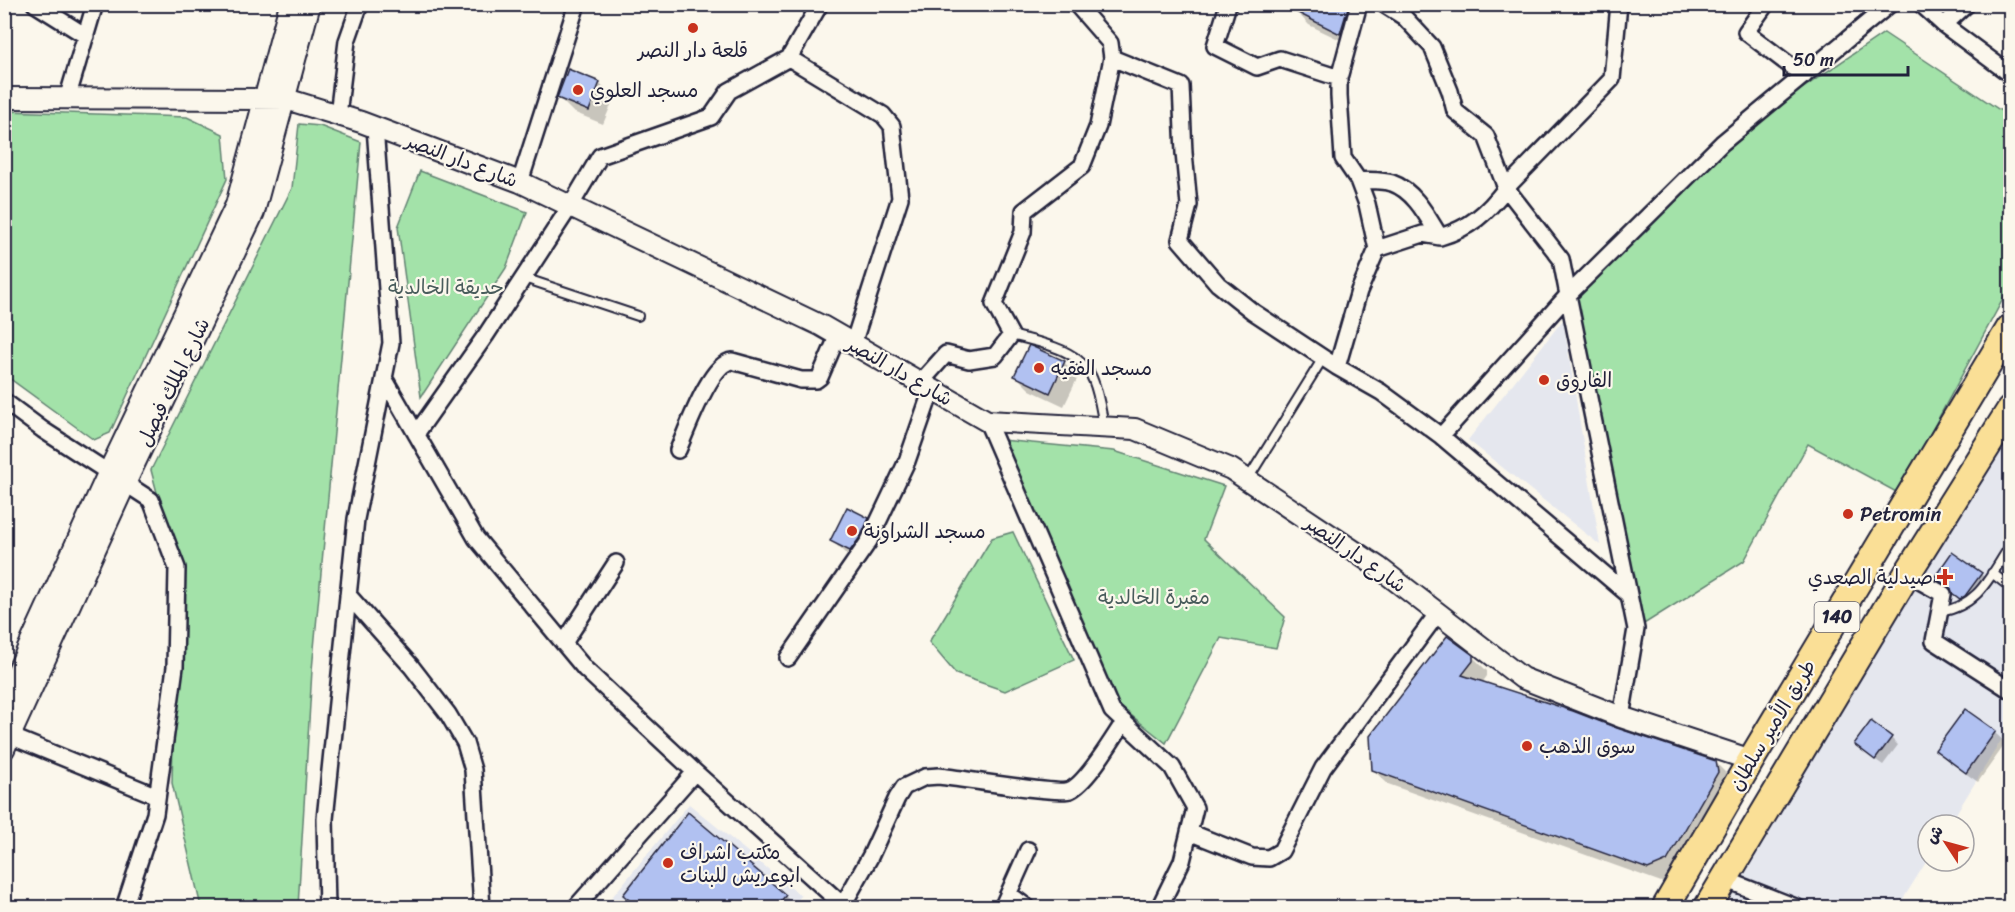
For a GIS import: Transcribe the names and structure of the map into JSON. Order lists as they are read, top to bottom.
{
  "streets": {
    "highway": ["140", "طريق الأمير سلطان"],
    "street": ["شارع دار النصر", "شارع الملك فيصل"]
  },
  "crossings": [
    ["شارع دار النصر", "شارع الملك فيصل"],
    ["شارع دار النصر", "طريق الأمير سلطان"]
  ],
  "parks": ["حديقة الخالدية", "مقبرة الخالدية"],
  "places": {
    "other": [
      "قلعة دار النصر",
      "مسجد العلوي",
      "مسجد الفقيه",
      "الفاروق",
      "Petromin",
      "مسجد الشراونة",
      "سوق الذهب",
      "مكتب اشراف ابوعريش للبنات"
    ],
    "health": ["صيدلية الصعدي"]
  },
  "scale_bar": "50 m",
  "north": "top left"
}
